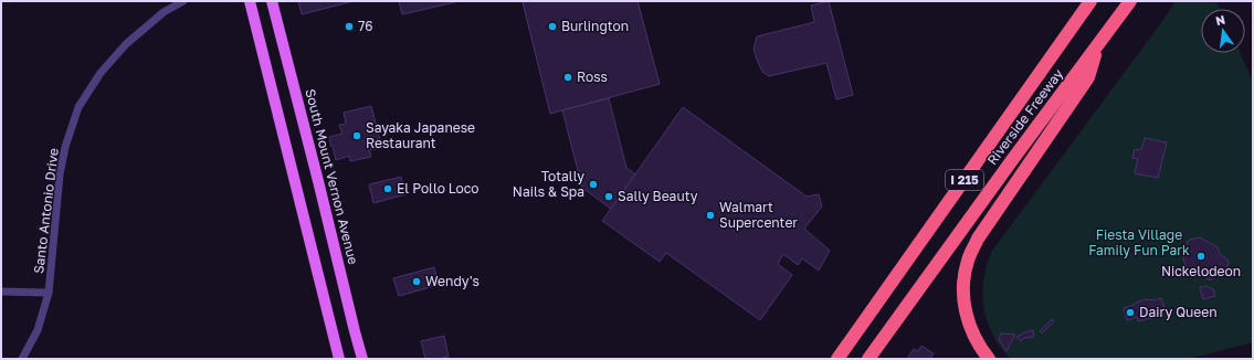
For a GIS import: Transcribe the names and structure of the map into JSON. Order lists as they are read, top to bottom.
{
  "streets": {
    "highway": ["Riverside Freeway", "I 215"],
    "main road": ["South Mount Vernon Avenue"],
    "street": ["Santo Antonio Drive"]
  },
  "parks": ["Fiesta Village Family Fun Park"],
  "places": [
    "76",
    "Burlington",
    "Ross",
    "Sayaka Japanese Restaurant",
    "Totally Nails & Spa",
    "El Pollo Loco",
    "Sally Beauty",
    "Walmart Supercenter",
    "Nickelodeon",
    "Wendy's",
    "Dairy Queen"
  ],
  "north": "top"
}
